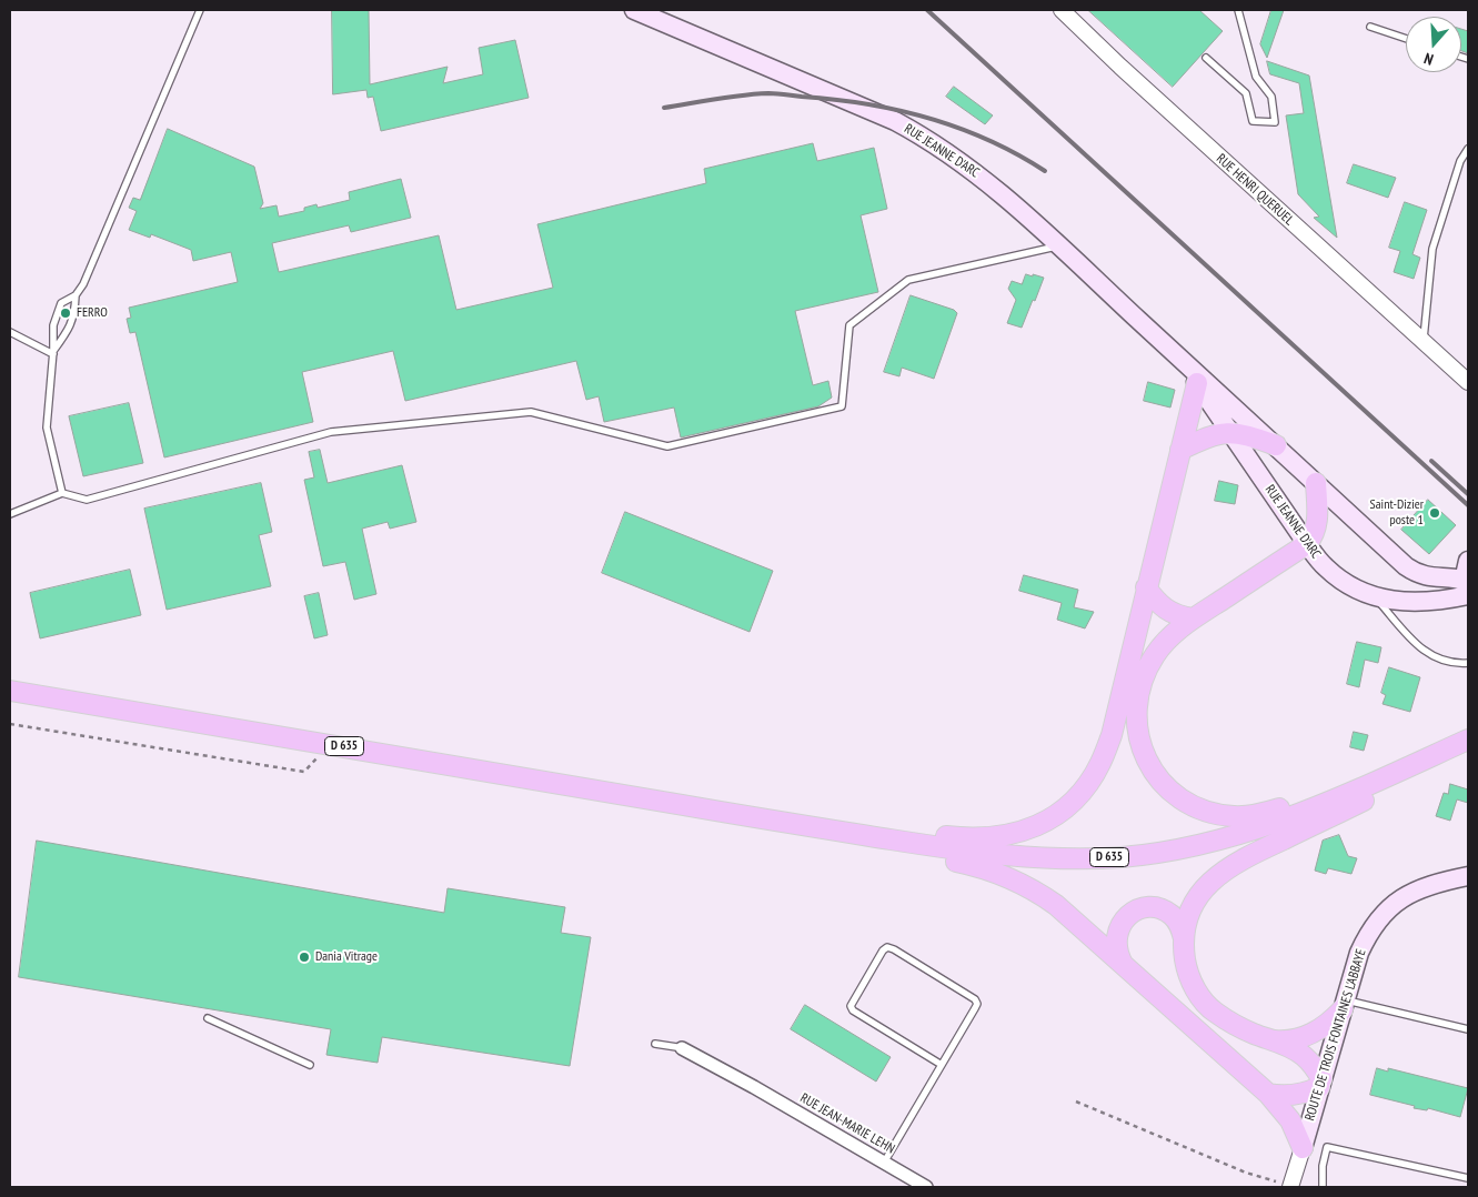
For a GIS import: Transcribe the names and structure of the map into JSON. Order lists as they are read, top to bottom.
{
  "streets": {
    "main road": ["RUE JEANNE D'ARC", "D 635", "ROUTE DE TROIS FONTAINES L'ABBAYE"],
    "street": ["RUE HENRI QUERUEL", "RUE JEAN-MARIE LEHN"]
  },
  "places": ["FERRO", "Saint-Dizier poste 1", "Dania Vitrage"],
  "north": "bottom"
}
